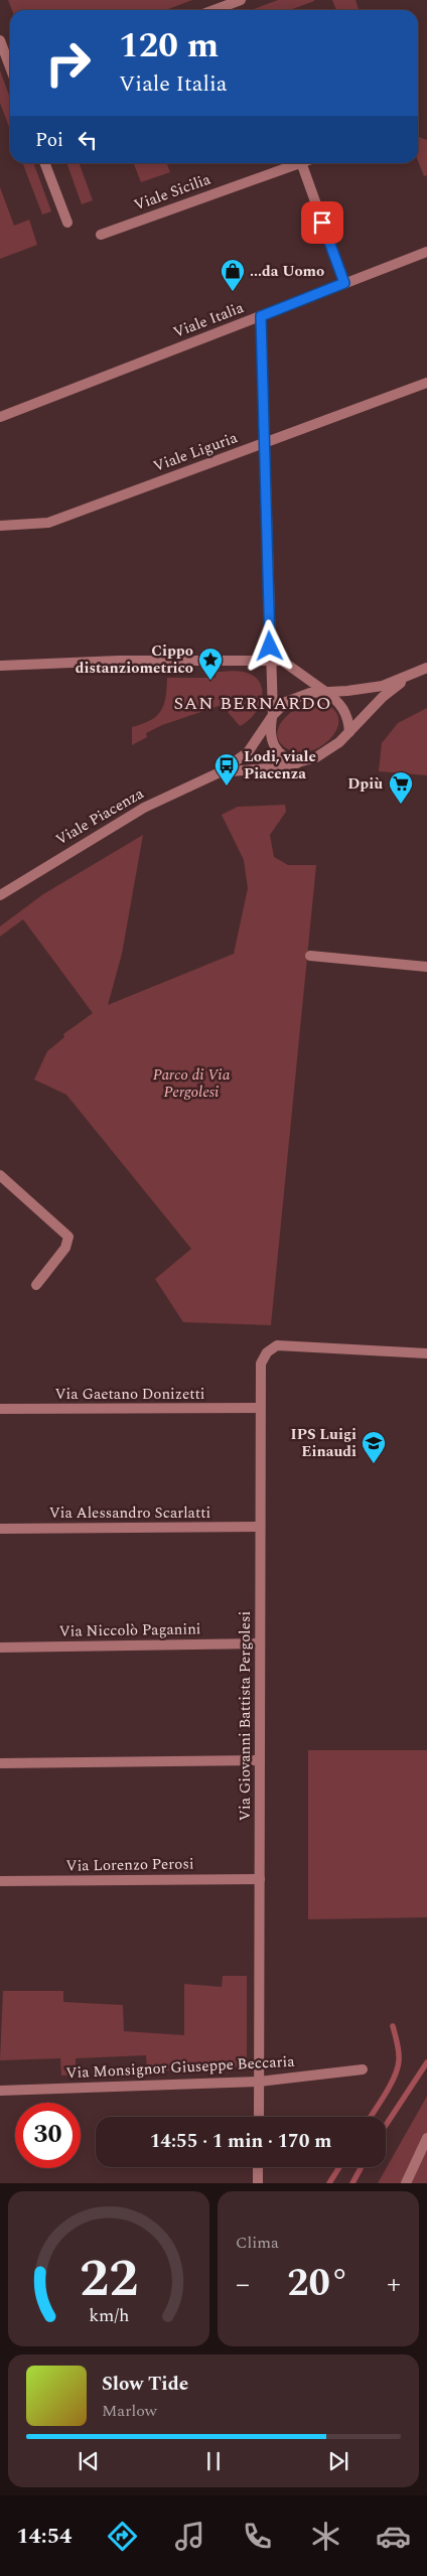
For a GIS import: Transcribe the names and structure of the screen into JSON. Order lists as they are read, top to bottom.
{
  "streets": {
    "street": [
      "Viale Sicilia",
      "Viale Italia",
      "Viale Liguria",
      "Viale Piacenza",
      "Via Gaetano Donizetti",
      "Via Alessandro Scarlatti",
      "Via Niccolò Paganini",
      "Via Giovanni Battista Pergolesi",
      "Via Lorenzo Perosi",
      "Via Monsignor Giuseppe Beccaria"
    ]
  },
  "crossings": [
    ["Via Gaetano Donizetti", "Via Giovanni Battista Pergolesi"],
    ["Via Alessandro Scarlatti", "Via Giovanni Battista Pergolesi"],
    ["Via Niccolò Paganini", "Via Giovanni Battista Pergolesi"],
    ["Via Giovanni Battista Pergolesi", "Via Lorenzo Perosi"],
    ["Via Giovanni Battista Pergolesi", "Via Monsignor Giuseppe Beccaria"]
  ],
  "districts": ["SAN BERNARDO"],
  "parks": ["Parco di Via Pergolesi"],
  "places": {
    "shop": ["...da Uomo"],
    "place": ["Cippo distanziometrico"],
    "bus stop": ["Lodi, viale Piacenza"],
    "supermarket": ["Dpiù"],
    "school or university": ["IPS Luigi Einaudi"]
  },
  "page": {
    "turn": ["120 m", "Viale Italia"],
    "then": "Poi",
    "limit": "30",
    "trip": "14:55 · 1 min · 170 m",
    "tile": "Clima",
    "heat": ["−", "20°", "+"],
    "song": ["Slow Tide", "Marlow"],
    "tabs": "14:54",
    "gauge": ["22", "km/h"]
  }
}
